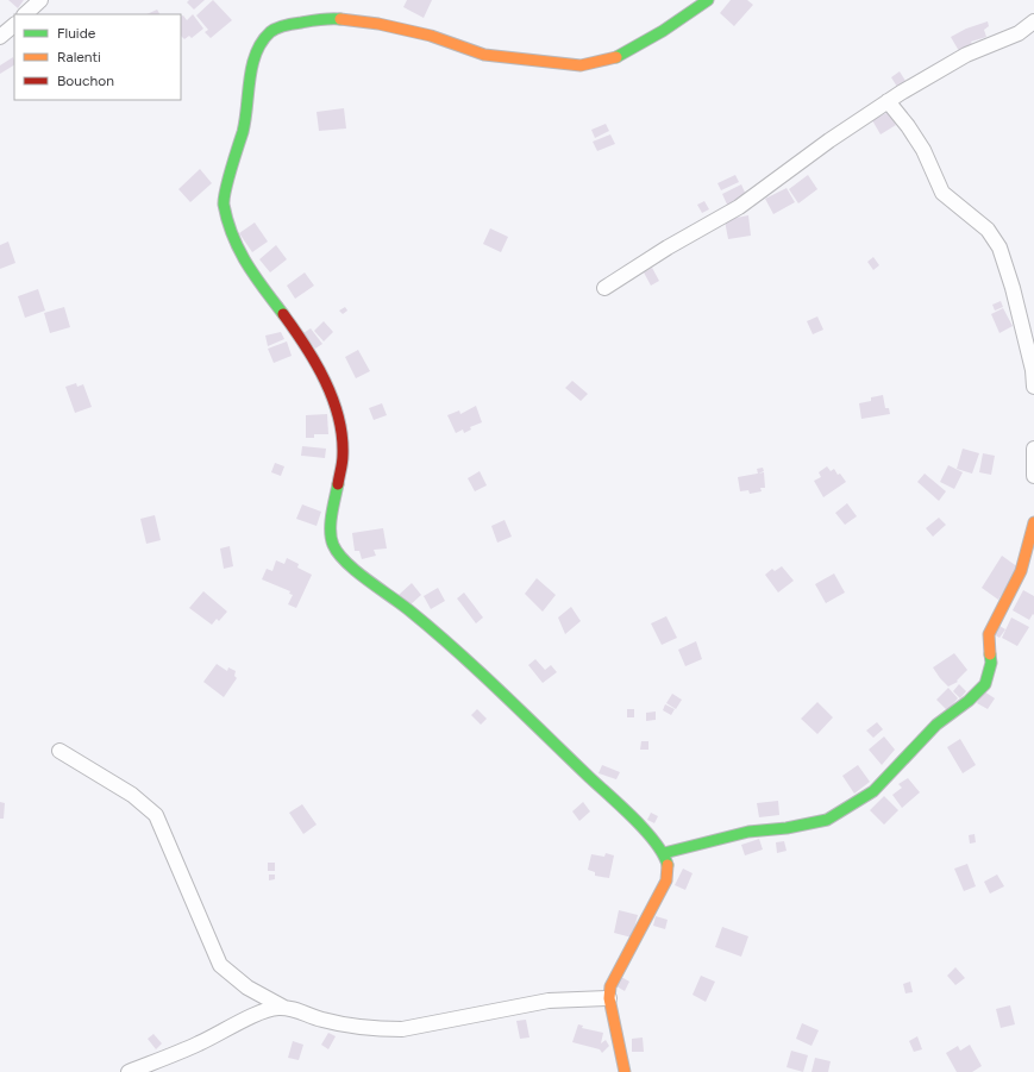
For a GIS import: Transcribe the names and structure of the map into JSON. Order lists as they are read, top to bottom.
{
  "legend": ["Fluide", "Ralenti", "Bouchon"]
}
